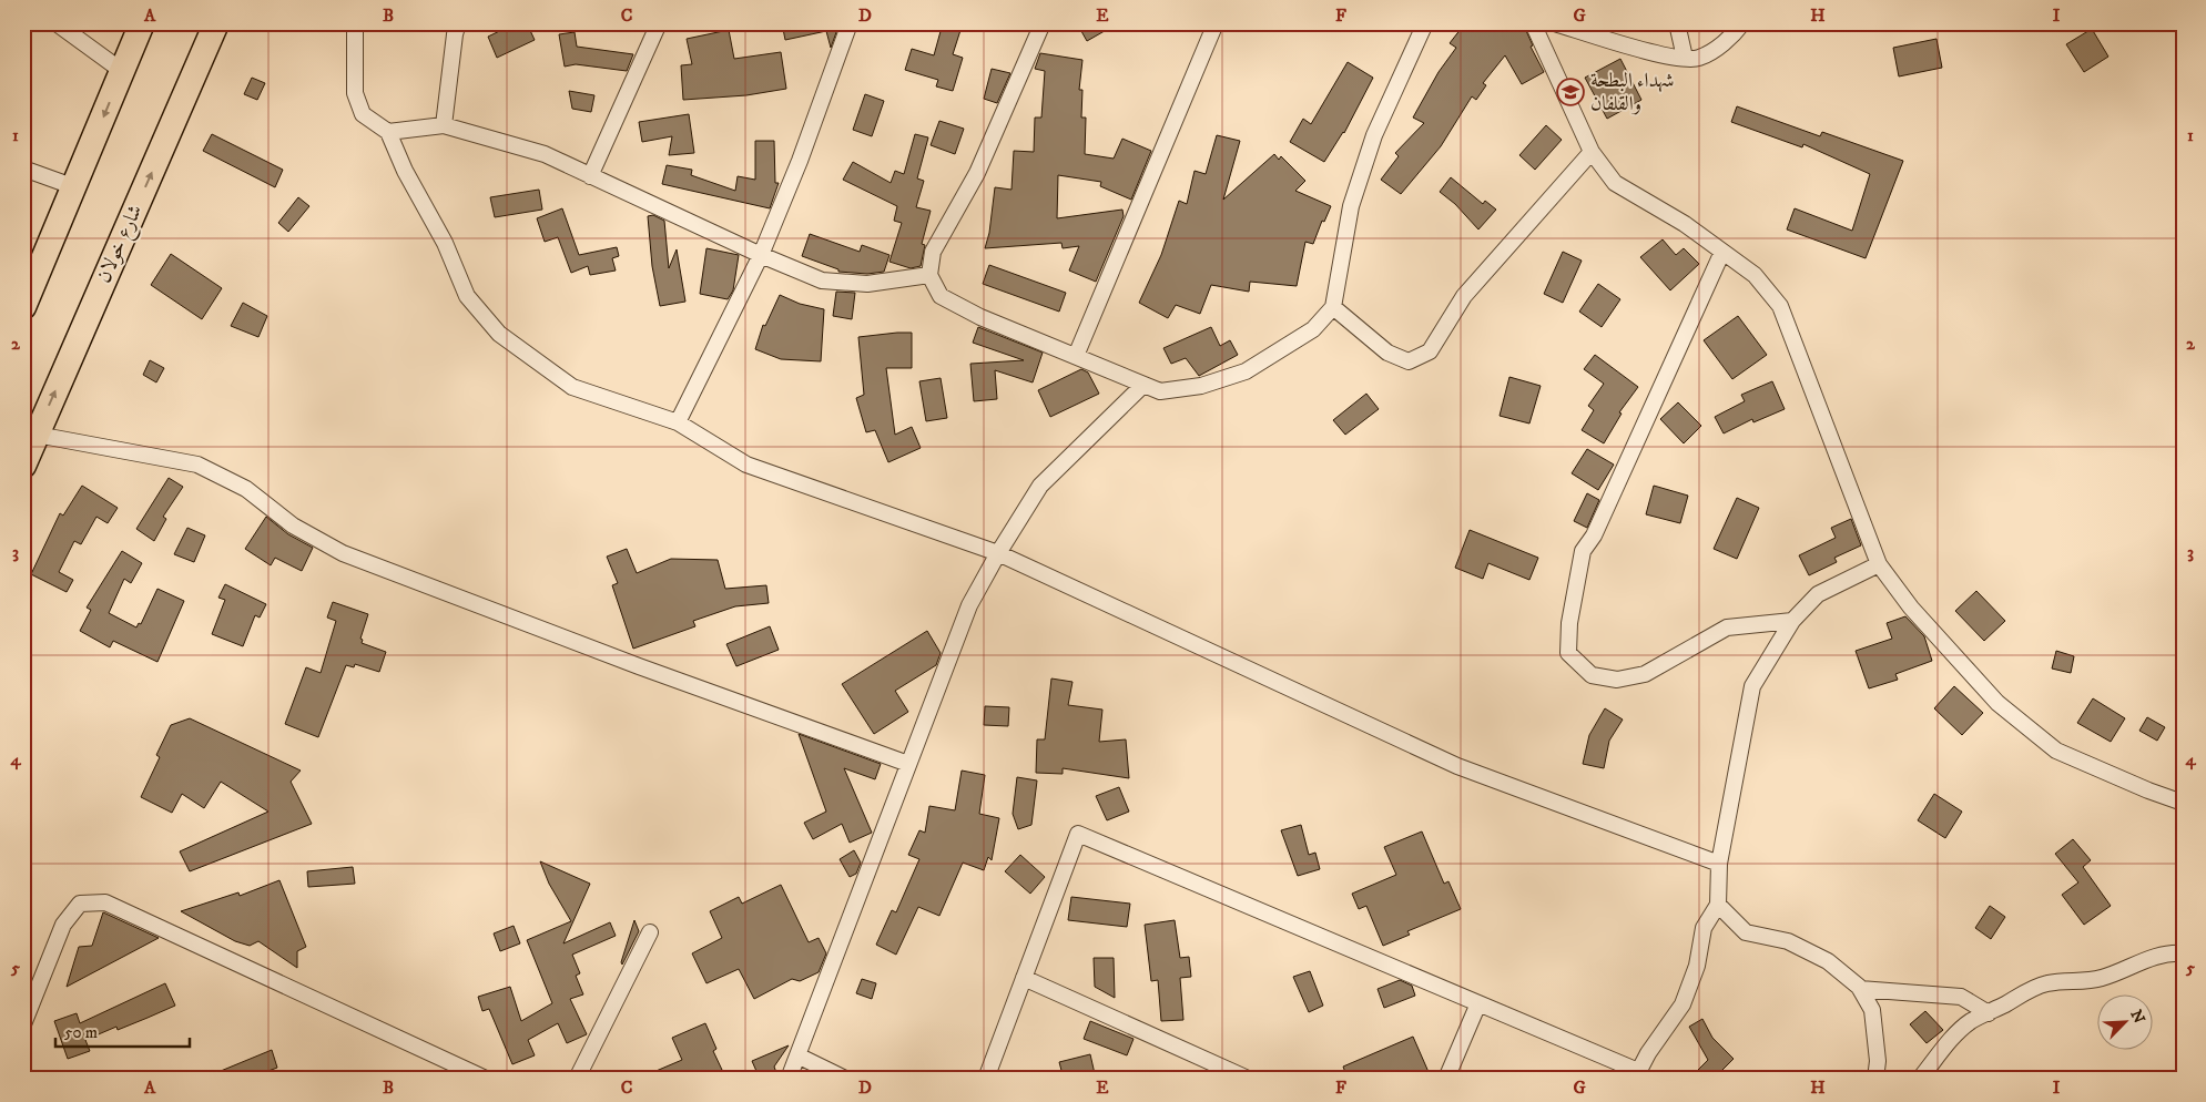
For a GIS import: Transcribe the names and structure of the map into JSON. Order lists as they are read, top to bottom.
{
  "streets": {
    "main road": ["شارع خولان"]
  },
  "places": {
    "school or university": ["شهداء البطحة والقلفان"]
  },
  "scale_bar": "50 m",
  "north": "top right",
  "grid": {
    "columns": [
      "A",
      "B",
      "C",
      "D",
      "E",
      "F",
      "G",
      "H",
      "I"
    ],
    "rows": [
      "1",
      "2",
      "3",
      "4",
      "5"
    ]
  }
}
